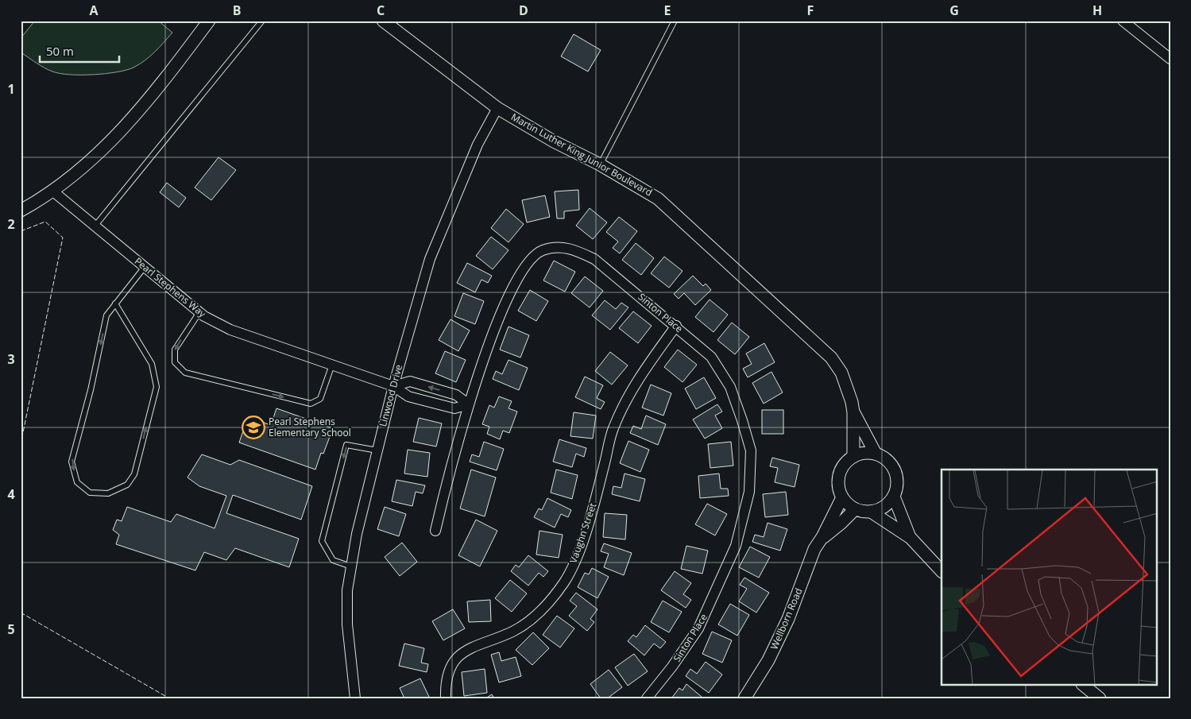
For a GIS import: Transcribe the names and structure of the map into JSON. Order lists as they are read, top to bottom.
{
  "streets": {
    "street": [
      "Martin Luther King Junior Boulevard",
      "Pearl Stephens Way",
      "Sinton Place",
      "Linwood Drive",
      "Vaughn Street",
      "Wellborn Road"
    ]
  },
  "crossings": [
    ["Martin Luther King Junior Boulevard", "Linwood Drive"],
    ["Pearl Stephens Way", "Sinton Place"],
    ["Pearl Stephens Way", "Linwood Drive"],
    ["Sinton Place", "Vaughn Street"]
  ],
  "places": {
    "school or university": ["Pearl Stephens Elementary School"]
  },
  "scale_bar": "50 m",
  "grid": {
    "columns": [
      "A",
      "B",
      "C",
      "D",
      "E",
      "F",
      "G",
      "H"
    ],
    "rows": [
      "1",
      "2",
      "3",
      "4",
      "5"
    ]
  }
}
